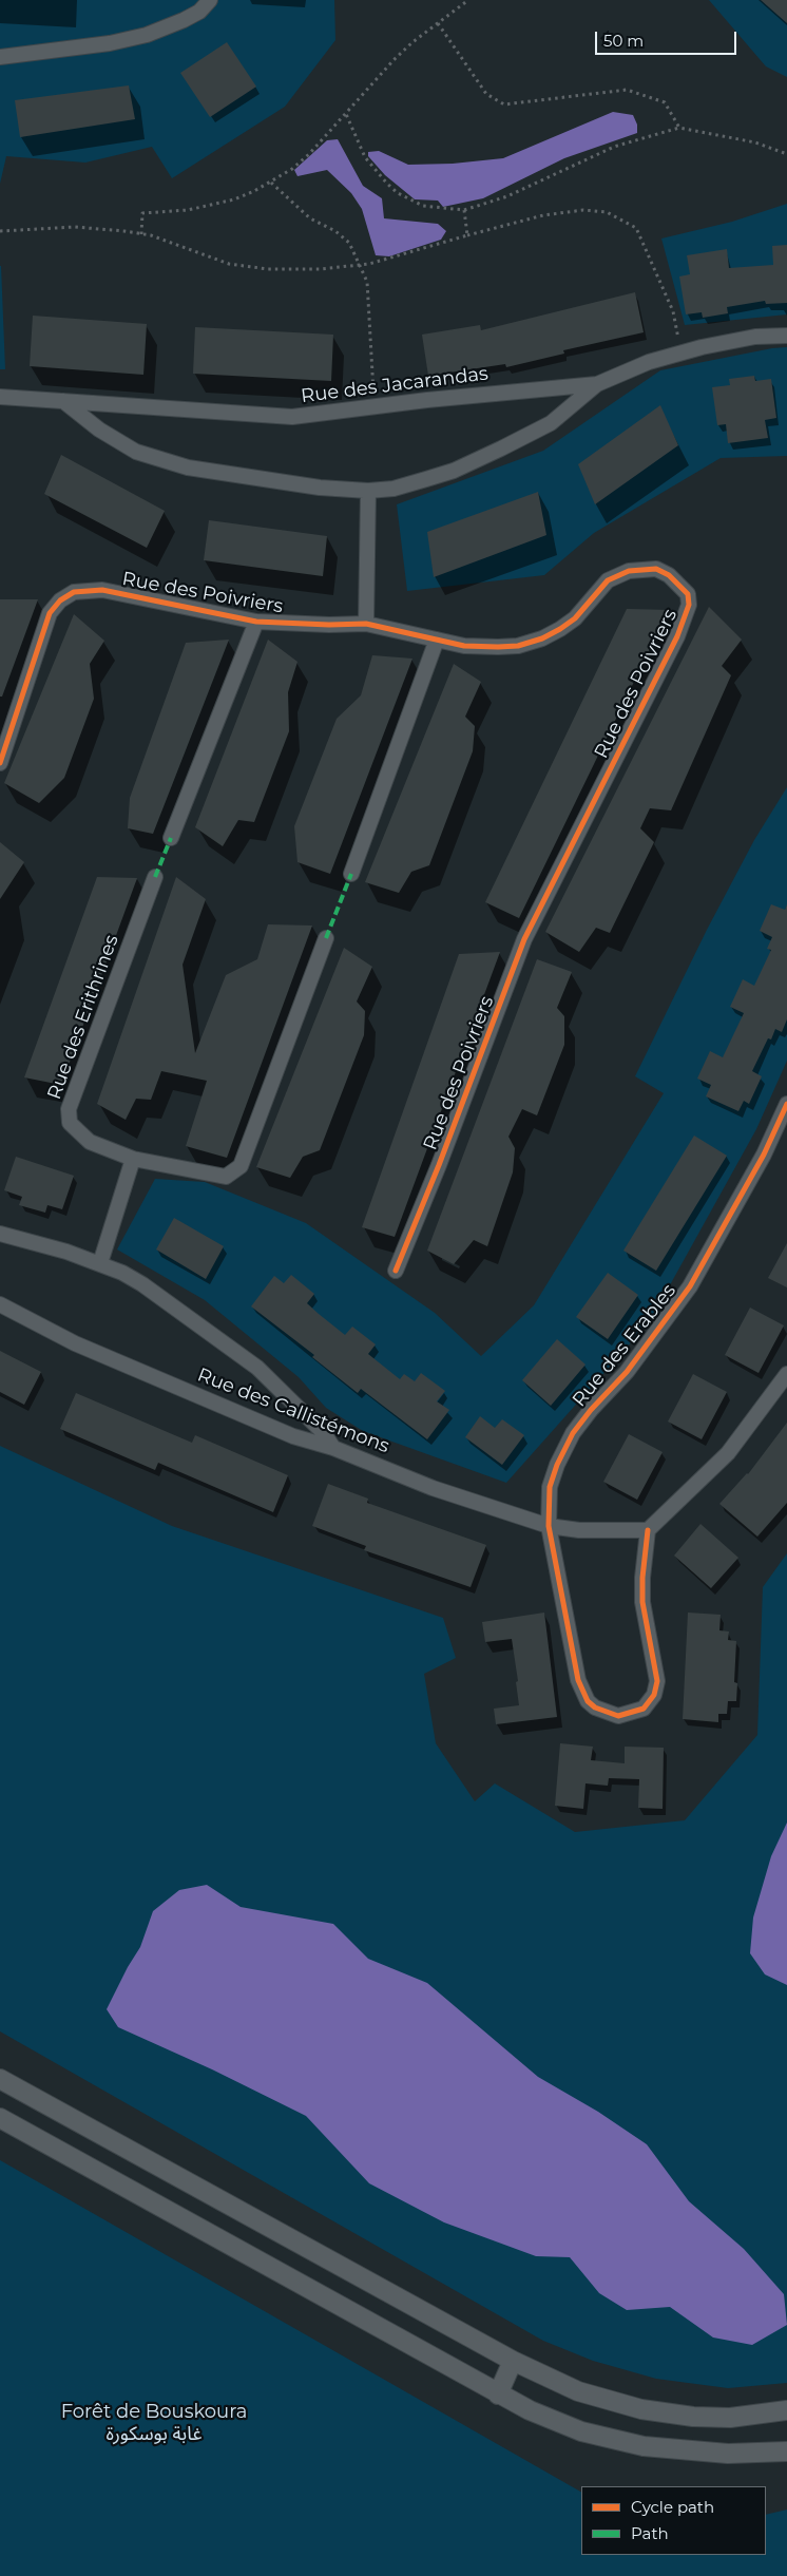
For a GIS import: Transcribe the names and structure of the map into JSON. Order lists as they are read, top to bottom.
{
  "streets": {
    "street": [
      "Rue des Jacarandas",
      "Rue des Poivriers",
      "Rue des Erithrines",
      "Rue des Erables",
      "Rue des Callistémons"
    ]
  },
  "crossings": [
    ["Rue des Erables", "Rue des Callistémons"]
  ],
  "parks": ["Forêt de Bouskoura غابة بوسكورة"],
  "legend": ["Cycle path", "Path"],
  "scale_bar": "50 m"
}
